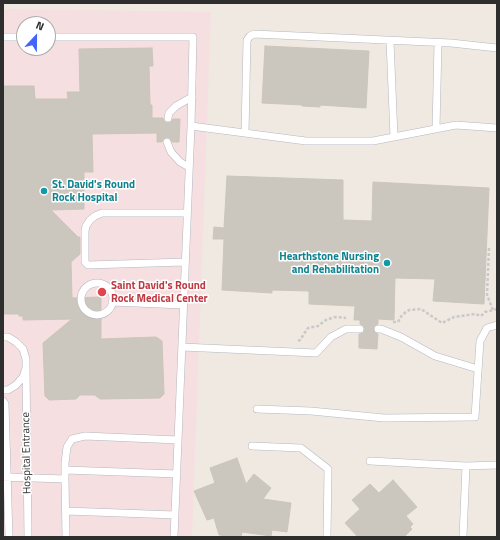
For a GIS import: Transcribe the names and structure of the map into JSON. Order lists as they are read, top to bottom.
{
  "streets": {
    "lane": ["Hospital Entrance"]
  },
  "places": ["St. David's Round Rock Hospital", "Hearthstone Nursing and Rehabilitation", "Saint David's Round Rock Medical Center"],
  "north": "top"
}
